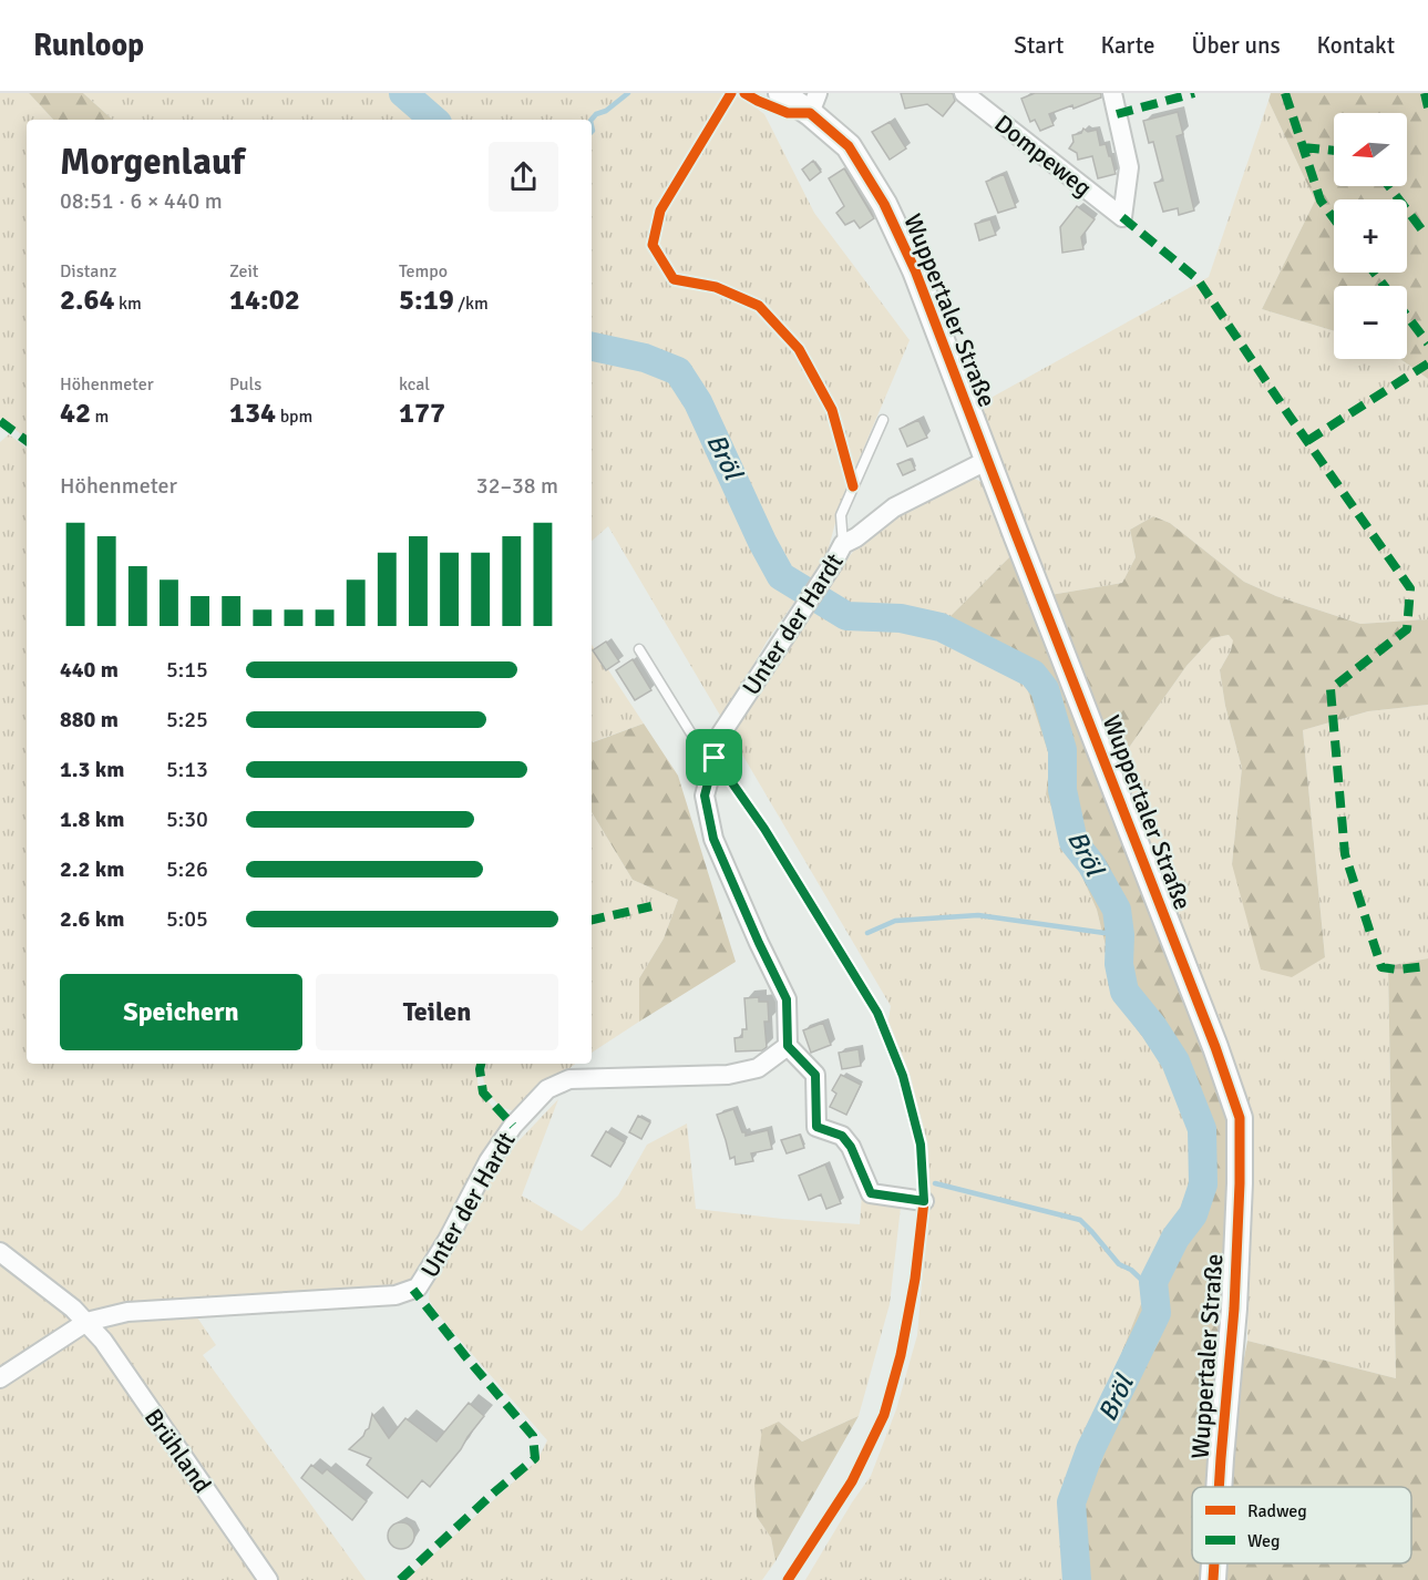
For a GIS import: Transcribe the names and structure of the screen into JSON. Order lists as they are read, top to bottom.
{
  "streets": {
    "main road": ["Wuppertaler Straße"],
    "street": ["Dompeweg", "Unter der Hardt", "Brühland"]
  },
  "crossings": [
    ["Wuppertaler Straße", "Unter der Hardt"],
    ["Unter der Hardt", "Brühland"]
  ],
  "water": ["Bröl"],
  "legend": ["Radweg", "Weg"],
  "north": "left",
  "page": {
    "header": "Runloop",
    "nav": [
      "Start",
      "Karte",
      "Über uns",
      "Kontakt"
    ],
    "map_buttons": ["+", "−"],
    "heading": ["Morgenlauf", "08:51 · 6 × 440 m"],
    "stats": [
      ["Distanz", "2.64 km"],
      ["Zeit", "14:02"],
      ["Tempo", "5:19 /km"],
      ["Höhenmeter", "42 m"],
      ["Puls", "134 bpm"],
      ["kcal", "177"]
    ],
    "chart": ["Höhenmeter", "32–38 m"],
    "list": [
      {
        "name": "440 m",
        "note": "5:15"
      },
      {
        "name": "880 m",
        "note": "5:25"
      },
      {
        "name": "1.3 km",
        "note": "5:13"
      },
      {
        "name": "1.8 km",
        "note": "5:30"
      },
      {
        "name": "2.2 km",
        "note": "5:26"
      },
      {
        "name": "2.6 km",
        "note": "5:05"
      }
    ],
    "buttons": ["Speichern", "Teilen"]
  }
}
